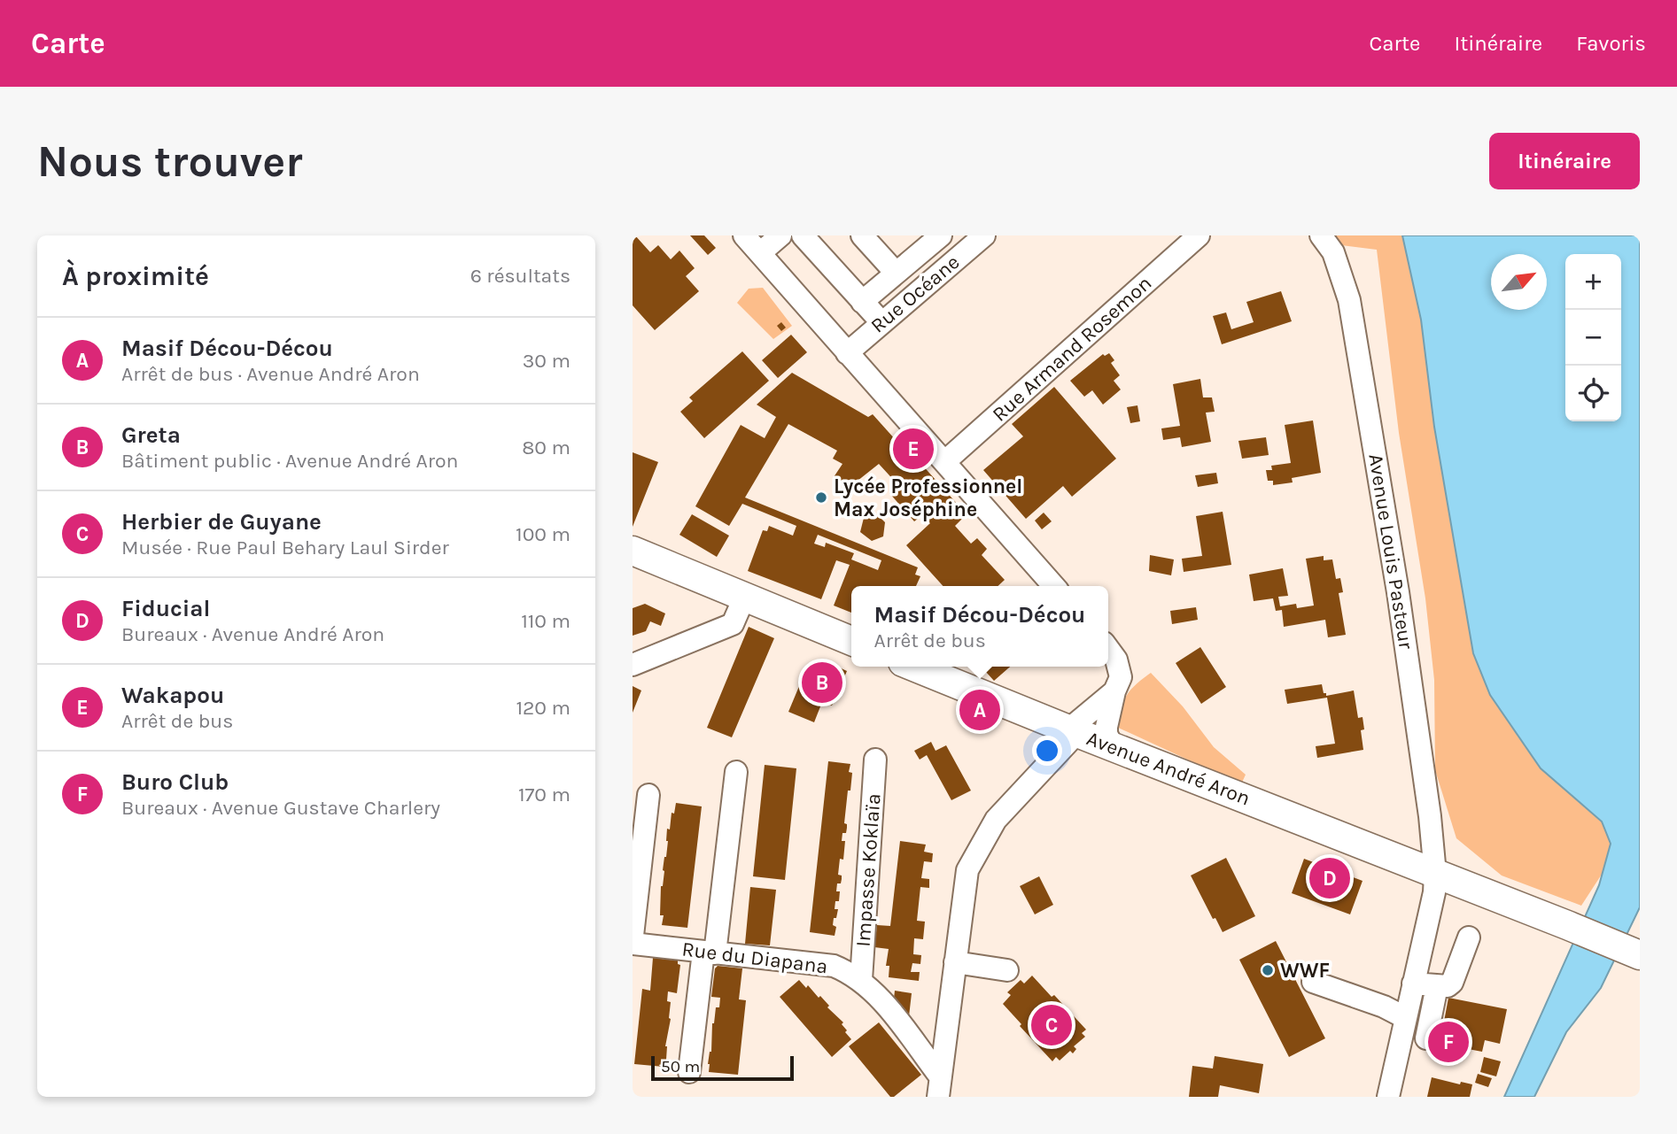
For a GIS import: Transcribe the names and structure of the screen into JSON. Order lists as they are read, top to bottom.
{
  "streets": {
    "main road": ["Avenue André Aron"],
    "street": [
      "Rue Océane",
      "Rue Armand Rosemon",
      "Avenue Louis Pasteur",
      "Impasse Koklaïa",
      "Rue du Diapana"
    ]
  },
  "crossings": [
    ["Avenue Louis Pasteur", "Avenue André Aron"],
    ["Impasse Koklaïa", "Rue du Diapana"]
  ],
  "places": ["Lycée Professionnel Max Joséphine", "WWF"],
  "scale_bar": "50 m",
  "north": "top right",
  "page": {
    "header": "Carte",
    "nav": ["Carte", "Itinéraire", "Favoris"],
    "buttons": "Itinéraire",
    "title": "Nous trouver",
    "heading": ["À proximité", "6 résultats"],
    "map_buttons": ["+", "−"],
    "list": [
      {
        "mark": "A",
        "name": "Masif Décou-Décou",
        "note": "Arrêt de bus · Avenue André Aron",
        "value": "30 m"
      },
      {
        "mark": "B",
        "name": "Greta",
        "note": "Bâtiment public · Avenue André Aron",
        "value": "80 m"
      },
      {
        "mark": "C",
        "name": "Herbier de Guyane",
        "note": "Musée · Rue Paul Behary Laul Sirder",
        "value": "100 m"
      },
      {
        "mark": "D",
        "name": "Fiducial",
        "note": "Bureaux · Avenue André Aron",
        "value": "110 m"
      },
      {
        "mark": "E",
        "name": "Wakapou",
        "note": "Arrêt de bus",
        "value": "120 m"
      },
      {
        "mark": "F",
        "name": "Buro Club",
        "note": "Bureaux · Avenue Gustave Charlery",
        "value": "170 m"
      }
    ],
    "pins": [
      "E",
      "B",
      "A",
      "D",
      "C",
      "F"
    ],
    "popup": ["Masif Décou-Décou", "Arrêt de bus"],
    "scale": "50 m"
  }
}
